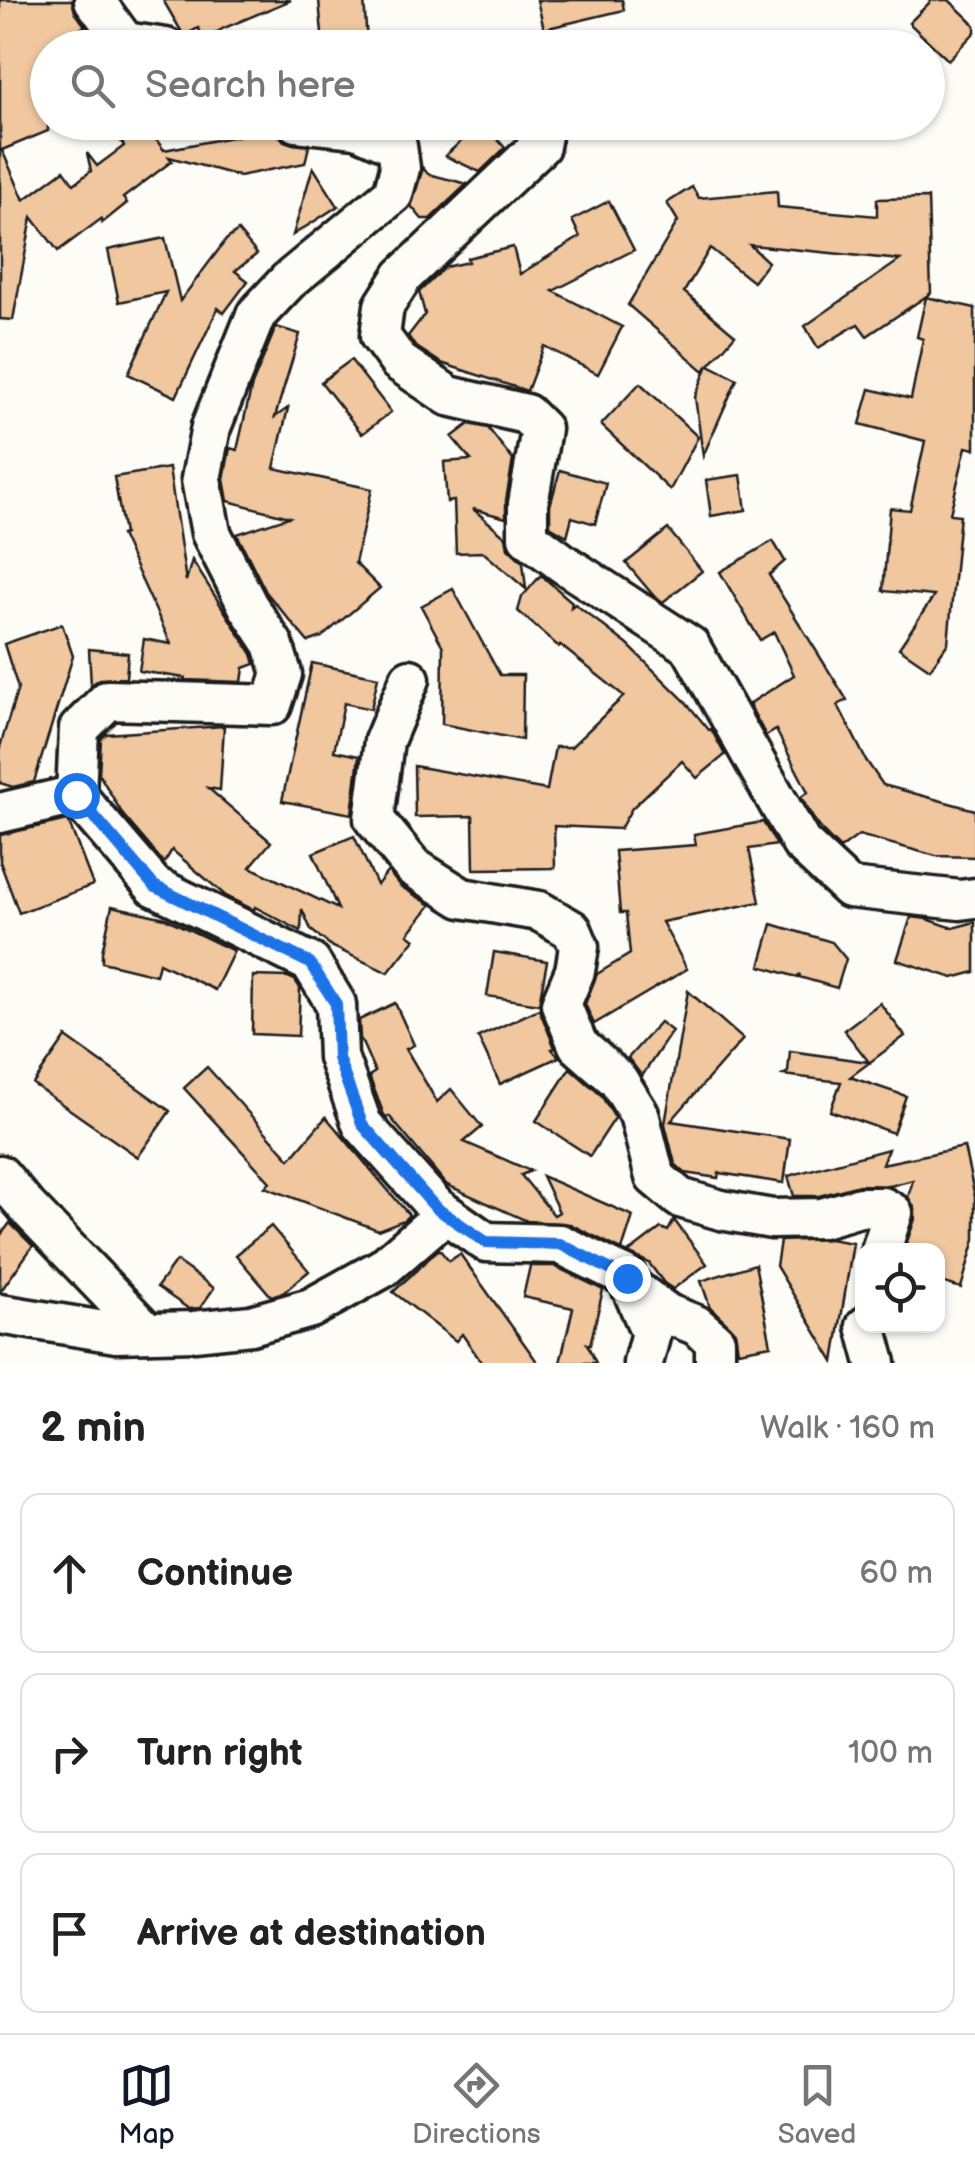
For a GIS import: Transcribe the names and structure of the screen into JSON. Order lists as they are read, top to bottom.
{
  "page": {
    "search": "Search here",
    "heading": ["2 min", "Walk · 160 m"],
    "list": [
      ["Continue", "60 m"],
      ["Turn right", "100 m"],
      "Arrive at destination"
    ],
    "nav": ["Map", "Directions", "Saved"]
  }
}
